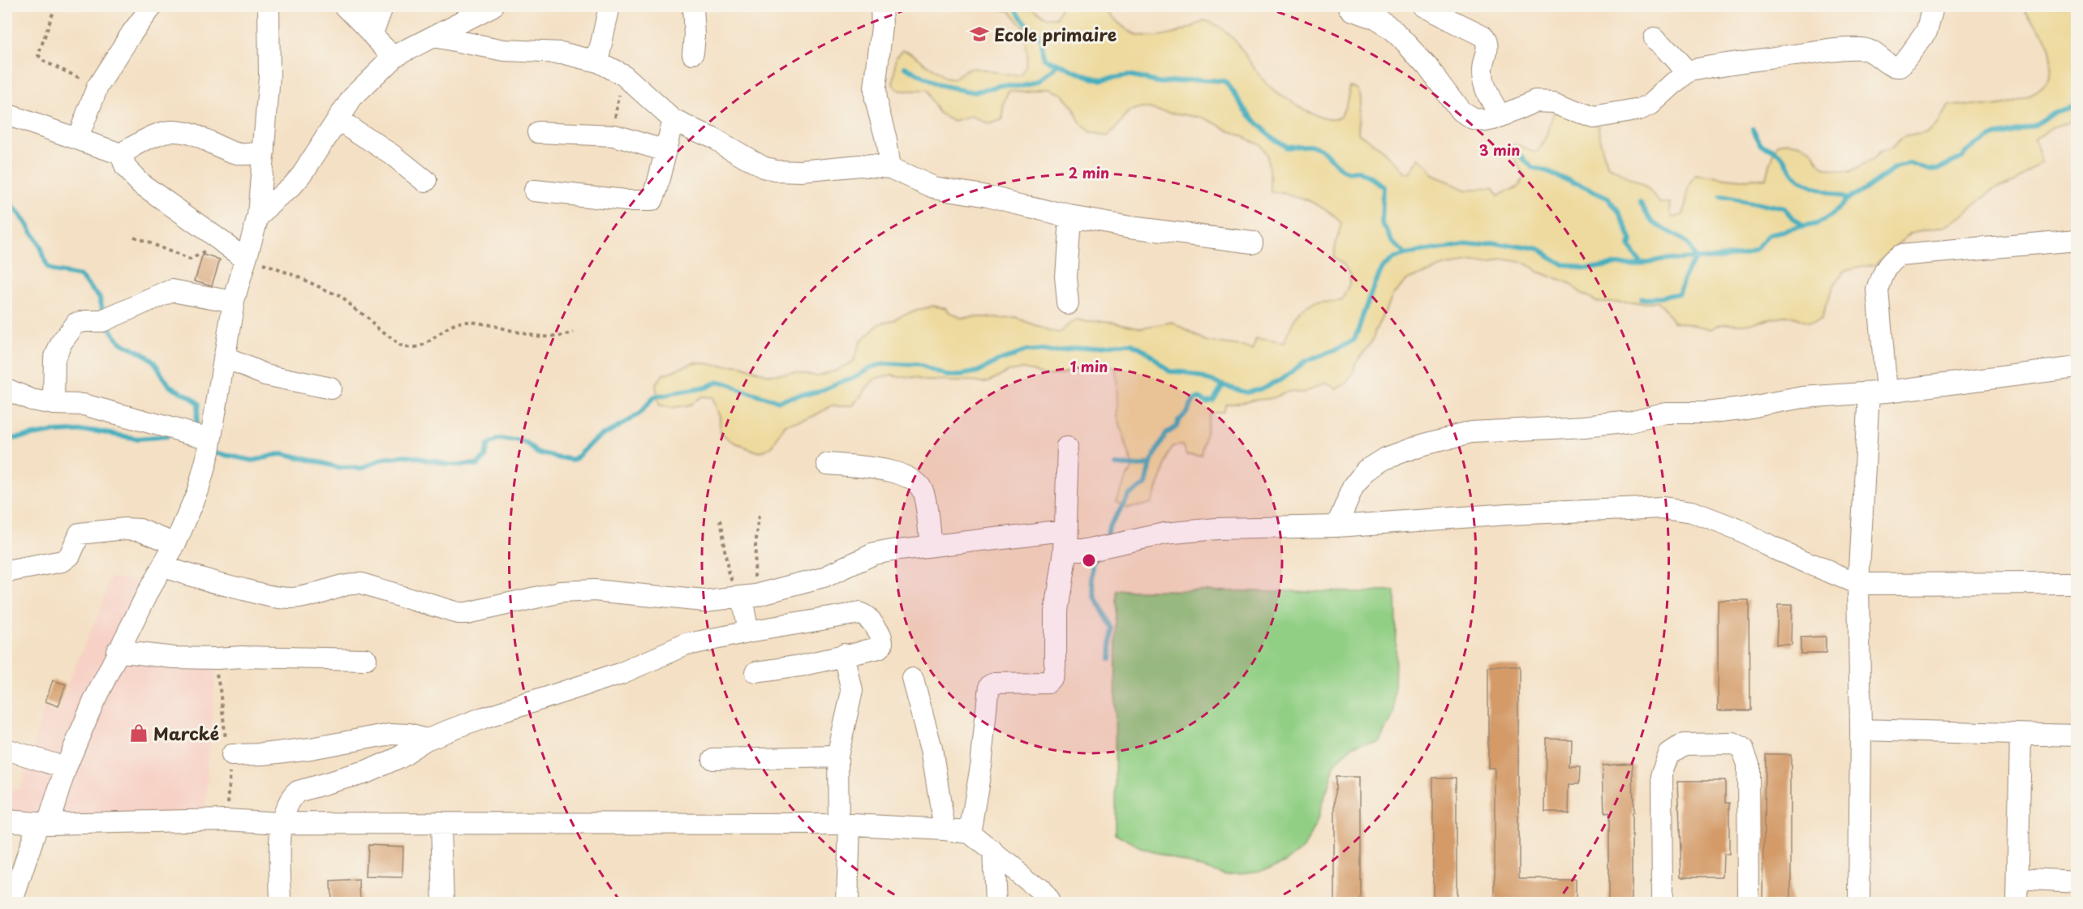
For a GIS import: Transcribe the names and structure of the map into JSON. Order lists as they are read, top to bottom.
{
  "places": {
    "school or university": ["Ecole primaire"],
    "shop": ["Marcké"]
  },
  "rings": ["3 min", "2 min", "1 min"]
}
